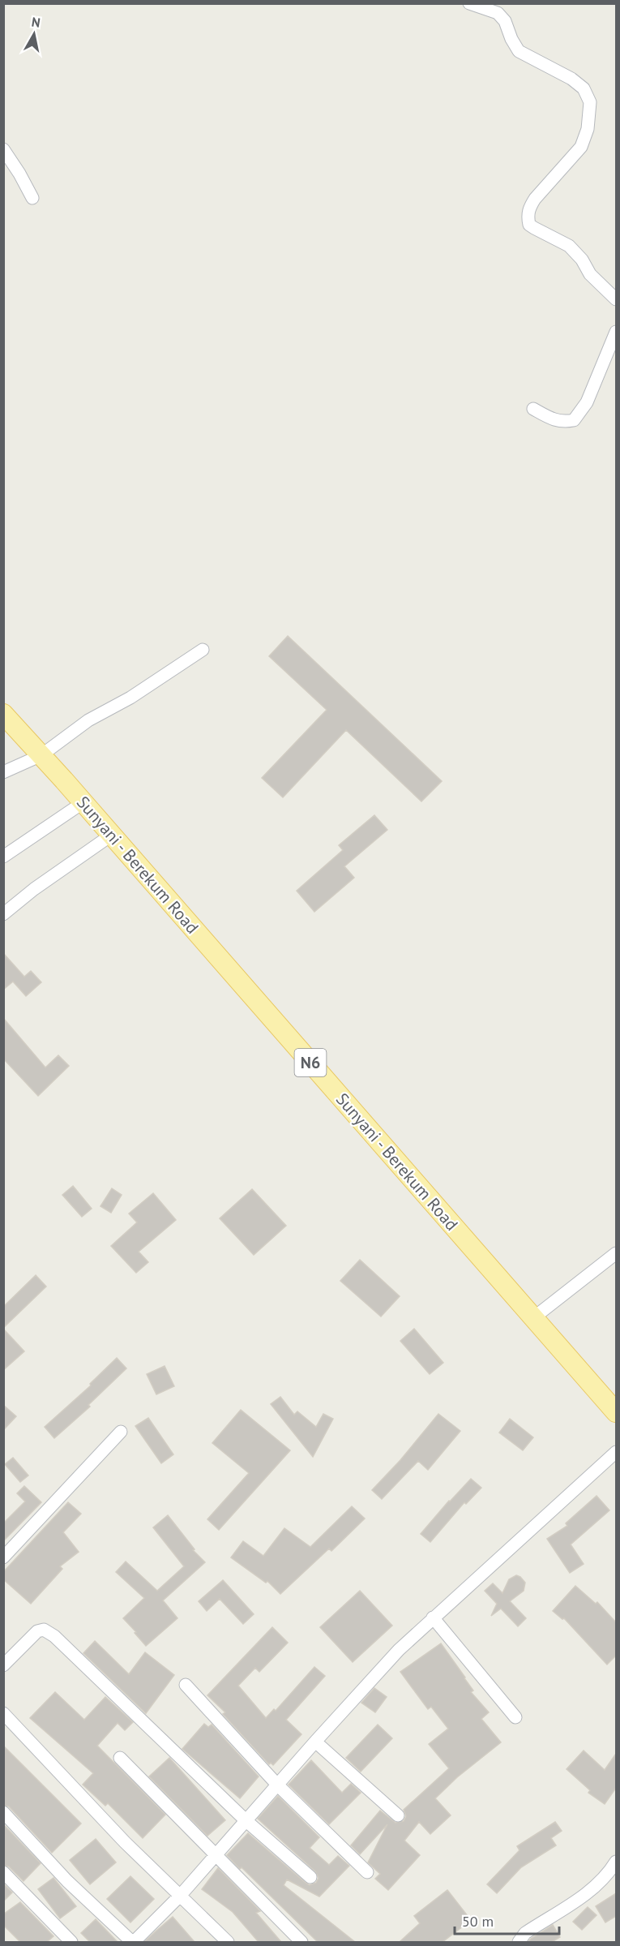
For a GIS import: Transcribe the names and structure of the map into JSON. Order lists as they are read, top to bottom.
{
  "streets": {
    "main road": ["Sunyani - Berekum Road", "N6"]
  },
  "scale_bar": "50 m",
  "north": "top"
}
